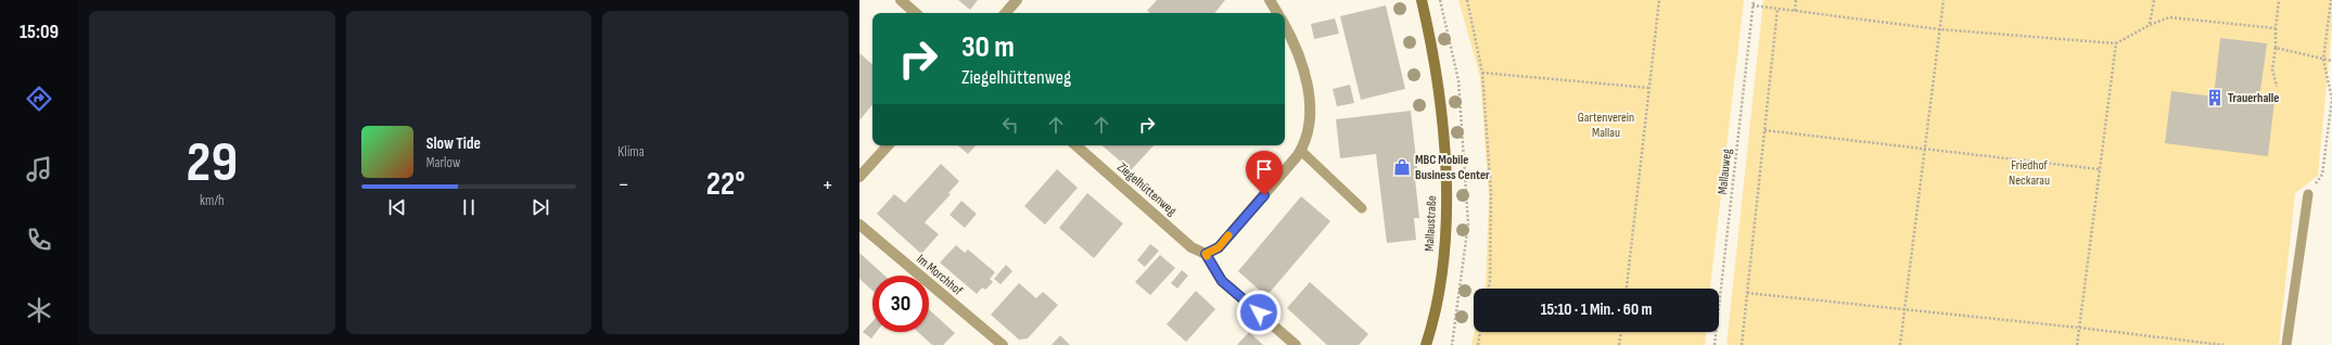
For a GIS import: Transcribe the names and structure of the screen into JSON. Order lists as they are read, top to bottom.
{
  "streets": {
    "main road": ["Mallaustraße"],
    "street": ["Ziegelhüttenweg", "Im Morchhof"],
    "path": ["Mallauweg"]
  },
  "parks": ["Gartenverein Mallau", "Friedhof Neckarau"],
  "places": {
    "building": ["Trauerhalle"],
    "shop": ["MBC Mobile Business Center"]
  },
  "page": {
    "tabs": "15:09",
    "tile": [
      ["29", "km/h"],
      "Klima"
    ],
    "turn": ["30 m", "Ziegelhüttenweg"],
    "song": ["Slow Tide", "Marlow"],
    "heat": ["−", "22°", "+"],
    "limit": "30",
    "trip": "15:10 · 1 Min. · 60 m"
  }
}
